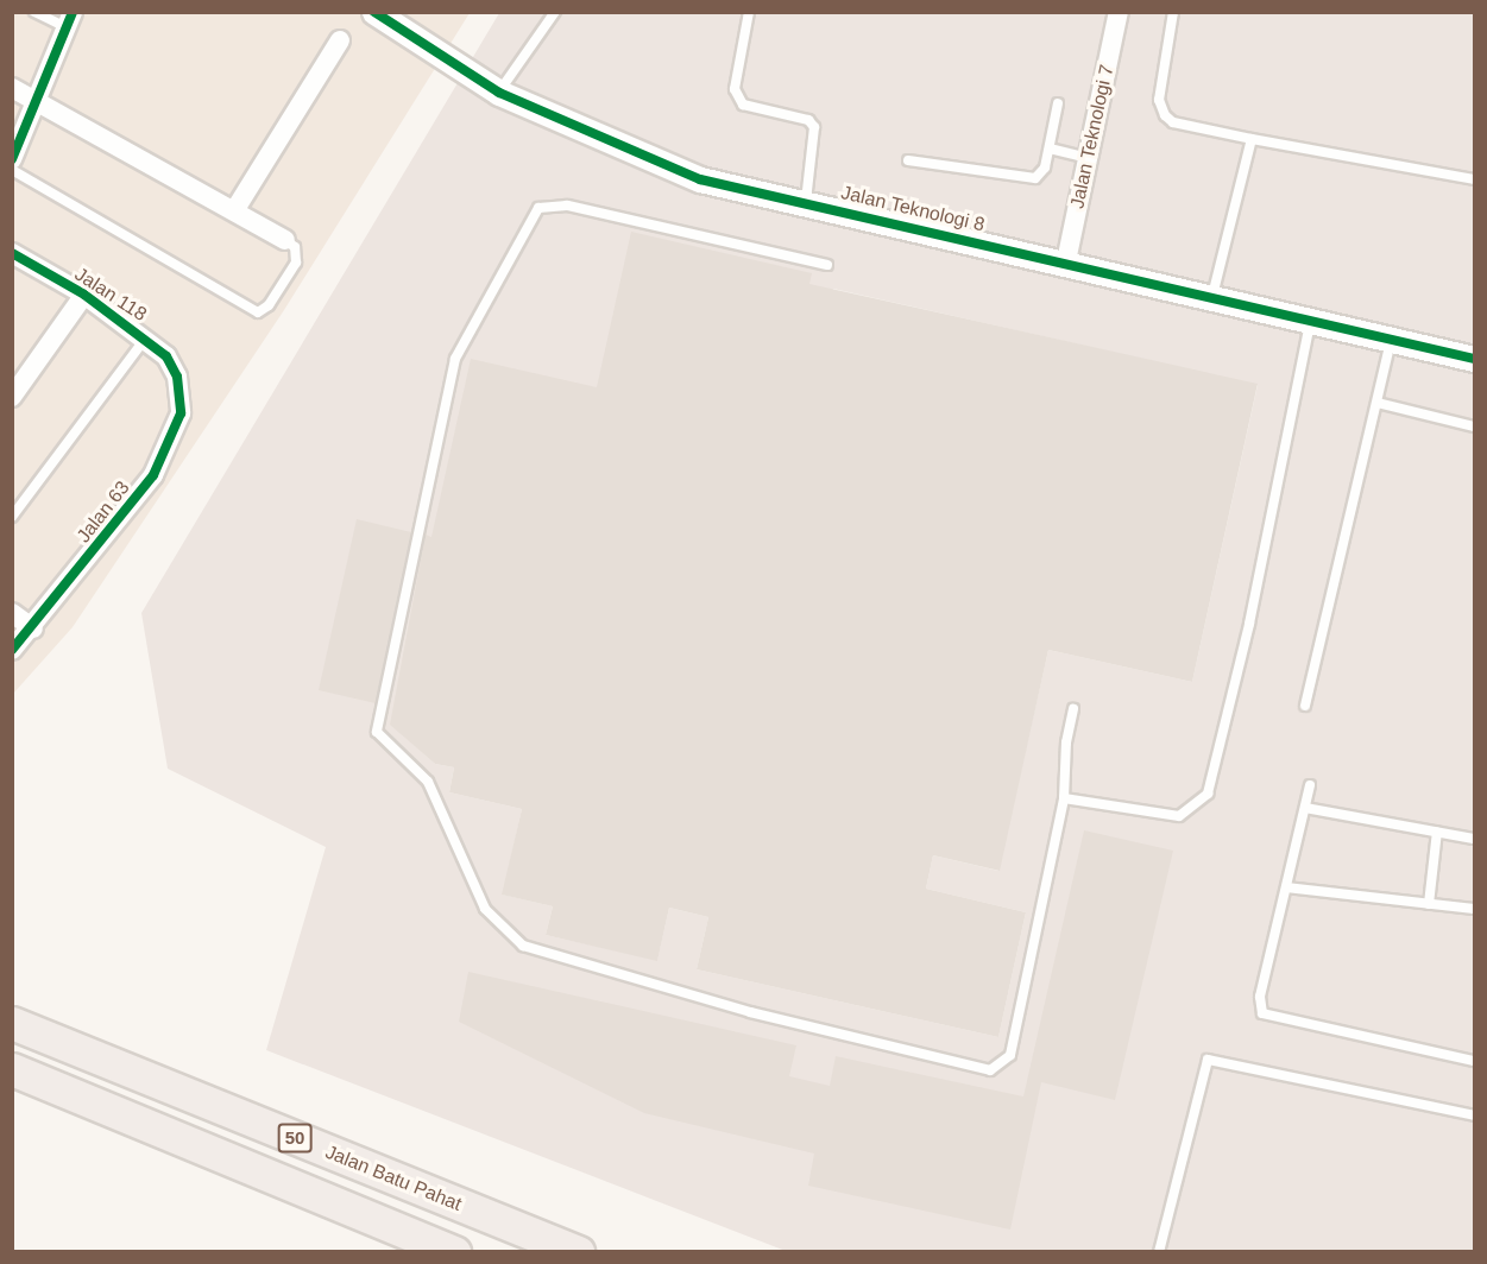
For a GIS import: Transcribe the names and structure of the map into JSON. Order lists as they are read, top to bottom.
{
  "streets": {
    "highway": ["50", "Jalan Batu Pahat"],
    "street": [
      "Jalan Teknologi 7",
      "Jalan Teknologi 8",
      "Jalan 118",
      "Jalan 63"
    ]
  },
  "crossings": [
    ["Jalan Teknologi 7", "Jalan Teknologi 8"],
    ["Jalan 118", "Jalan 63"]
  ]
}
